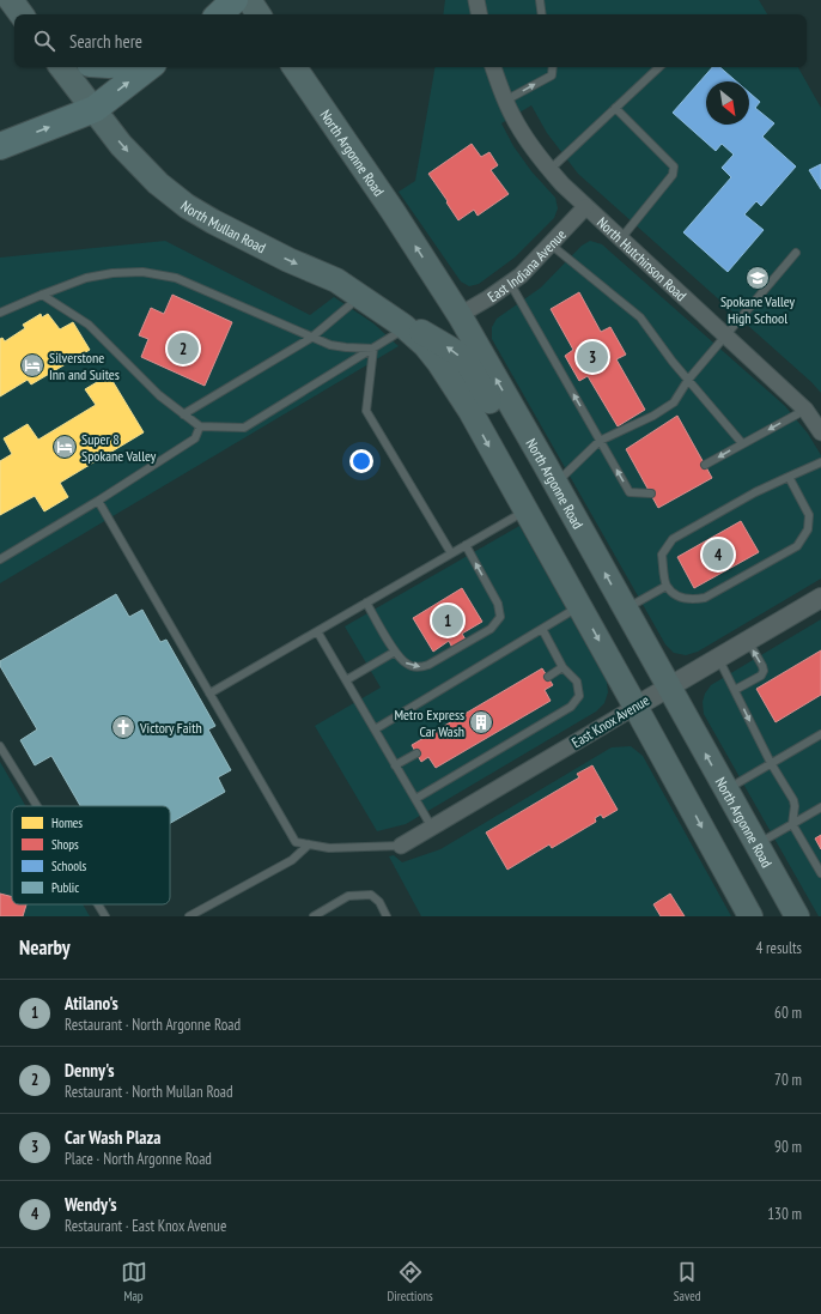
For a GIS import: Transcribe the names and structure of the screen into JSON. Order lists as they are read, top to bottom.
{
  "streets": {
    "main road": ["North Argonne Road", "North Mullan Road"],
    "street": ["North Hutchinson Road", "East Indiana Avenue", "East Knox Avenue"]
  },
  "crossings": [
    ["North Argonne Road", "East Indiana Avenue"],
    ["North Argonne Road", "East Knox Avenue"],
    ["North Hutchinson Road", "East Indiana Avenue"]
  ],
  "places": {
    "school or university": ["Spokane Valley High School"],
    "hotel": ["Silverstone Inn and Suites", "Super 8 Spokane Valley"],
    "building": ["Metro Express Car Wash"],
    "church": ["Victory Faith"]
  },
  "legend": [
    "Homes",
    "Shops",
    "Schools",
    "Public"
  ],
  "north": "bottom right",
  "page": {
    "search": "Search here",
    "pins": [
      "2",
      "3",
      "4",
      "1"
    ],
    "heading": ["Nearby", "4 results"],
    "list": [
      {
        "mark": "1",
        "name": "Atilano's",
        "note": "Restaurant · North Argonne Road",
        "value": "60 m"
      },
      {
        "mark": "2",
        "name": "Denny's",
        "note": "Restaurant · North Mullan Road",
        "value": "70 m"
      },
      {
        "mark": "3",
        "name": "Car Wash Plaza",
        "note": "Place · North Argonne Road",
        "value": "90 m"
      },
      {
        "mark": "4",
        "name": "Wendy's",
        "note": "Restaurant · East Knox Avenue",
        "value": "130 m"
      }
    ],
    "nav": ["Map", "Directions", "Saved"]
  }
}
